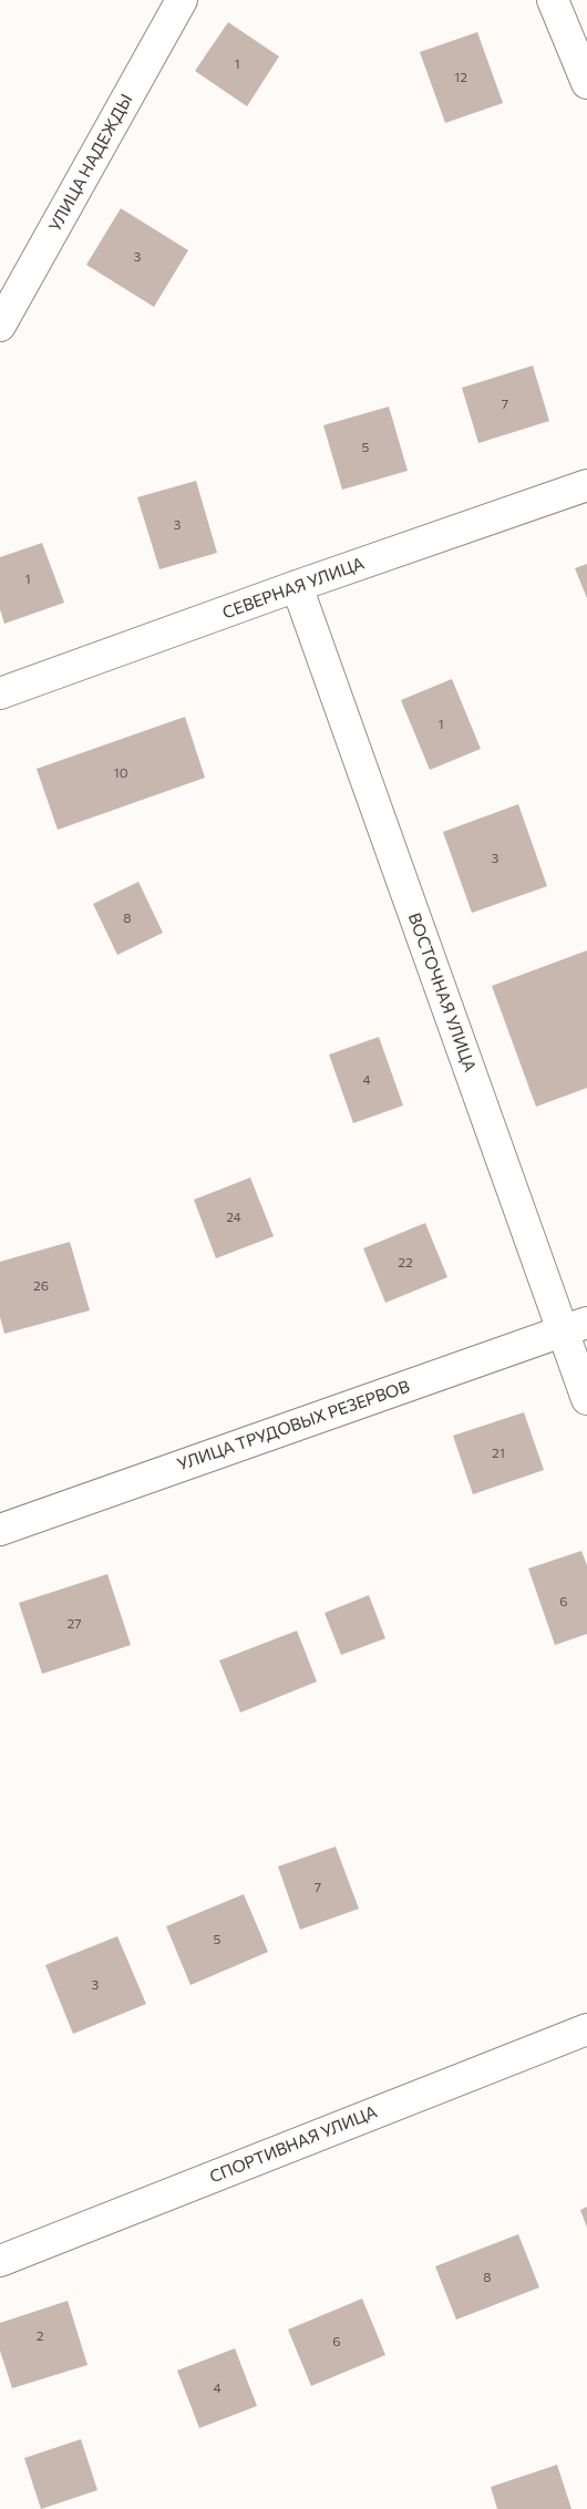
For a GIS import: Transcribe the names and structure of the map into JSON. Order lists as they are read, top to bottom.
{
  "streets": {
    "street": [
      "УЛИЦА НАДЕЖДЫ",
      "СЕВЕРНАЯ УЛИЦА",
      "ВОСТОЧНАЯ УЛИЦА",
      "УЛИЦА ТРУДОВЫХ РЕЗЕРВОВ",
      "СПОРТИВНАЯ УЛИЦА"
    ]
  },
  "crossings": [
    ["СЕВЕРНАЯ УЛИЦА", "ВОСТОЧНАЯ УЛИЦА"],
    ["ВОСТОЧНАЯ УЛИЦА", "УЛИЦА ТРУДОВЫХ РЕЗЕРВОВ"]
  ],
  "house_numbers": [
    "1",
    "12",
    "3",
    "7",
    "5",
    "3",
    "1",
    "1",
    "10",
    "3",
    "8",
    "4",
    "24",
    "22",
    "26",
    "21",
    "6",
    "27",
    "7",
    "5",
    "3",
    "8",
    "2",
    "6",
    "4"
  ]
}
